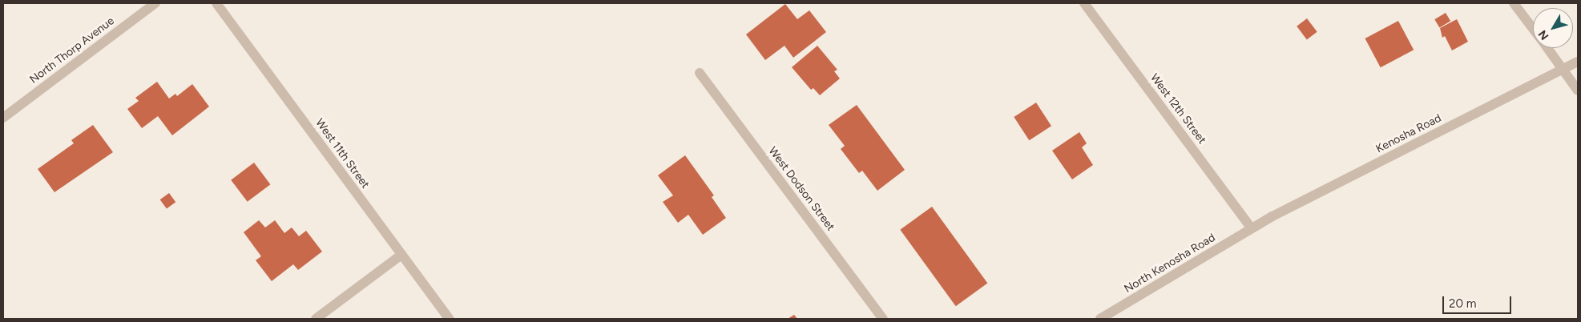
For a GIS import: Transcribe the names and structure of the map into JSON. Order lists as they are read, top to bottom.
{
  "streets": {
    "street": [
      "North Thorp Avenue",
      "West 12th Street",
      "Kenosha Road",
      "West 11th Street",
      "West Dodson Street",
      "North Kenosha Road"
    ]
  },
  "crossings": [
    ["West 12th Street", "Kenosha Road"],
    ["West 12th Street", "North Kenosha Road"],
    ["Kenosha Road", "North Kenosha Road"]
  ],
  "scale_bar": "20 m",
  "north": "bottom left"
}
